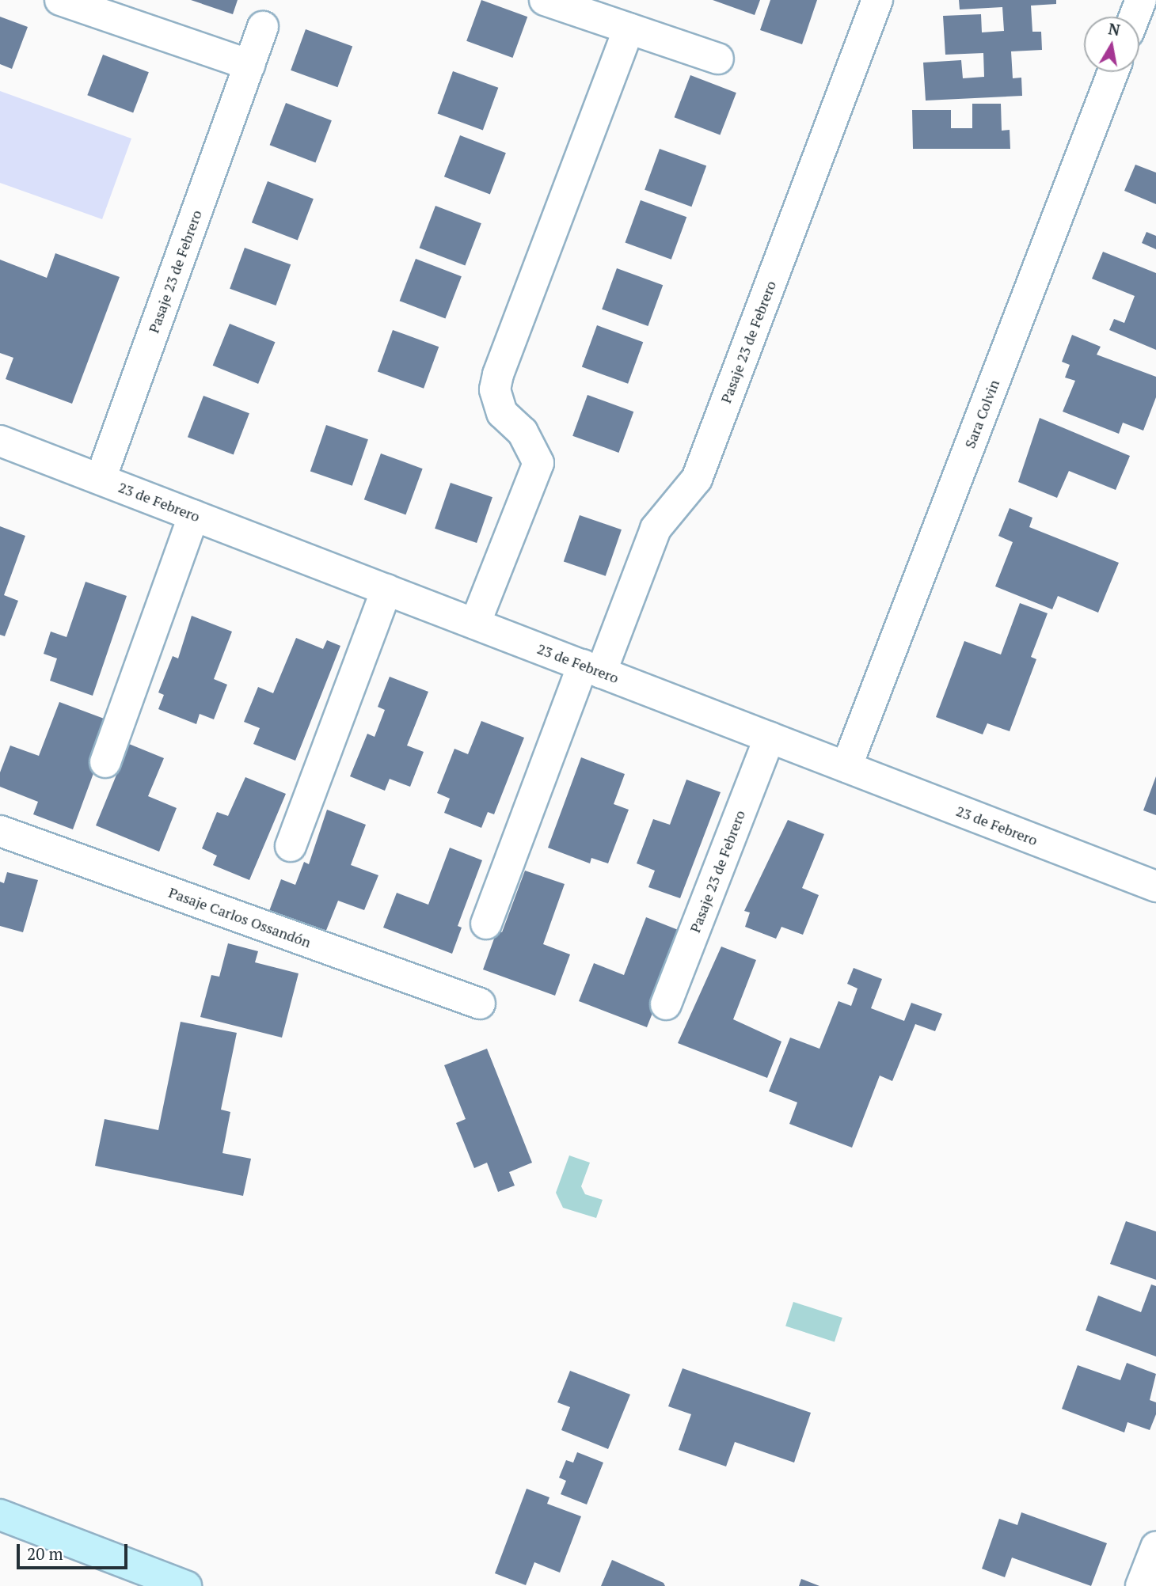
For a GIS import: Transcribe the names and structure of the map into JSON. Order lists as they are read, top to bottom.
{
  "streets": {
    "street": [
      "Pasaje 23 de Febrero",
      "Sara Colvin",
      "23 de Febrero",
      "Pasaje Carlos Ossandón"
    ]
  },
  "crossings": [
    ["Pasaje 23 de Febrero", "23 de Febrero"],
    ["Sara Colvin", "23 de Febrero"]
  ],
  "scale_bar": "20 m",
  "north": "top"
}
